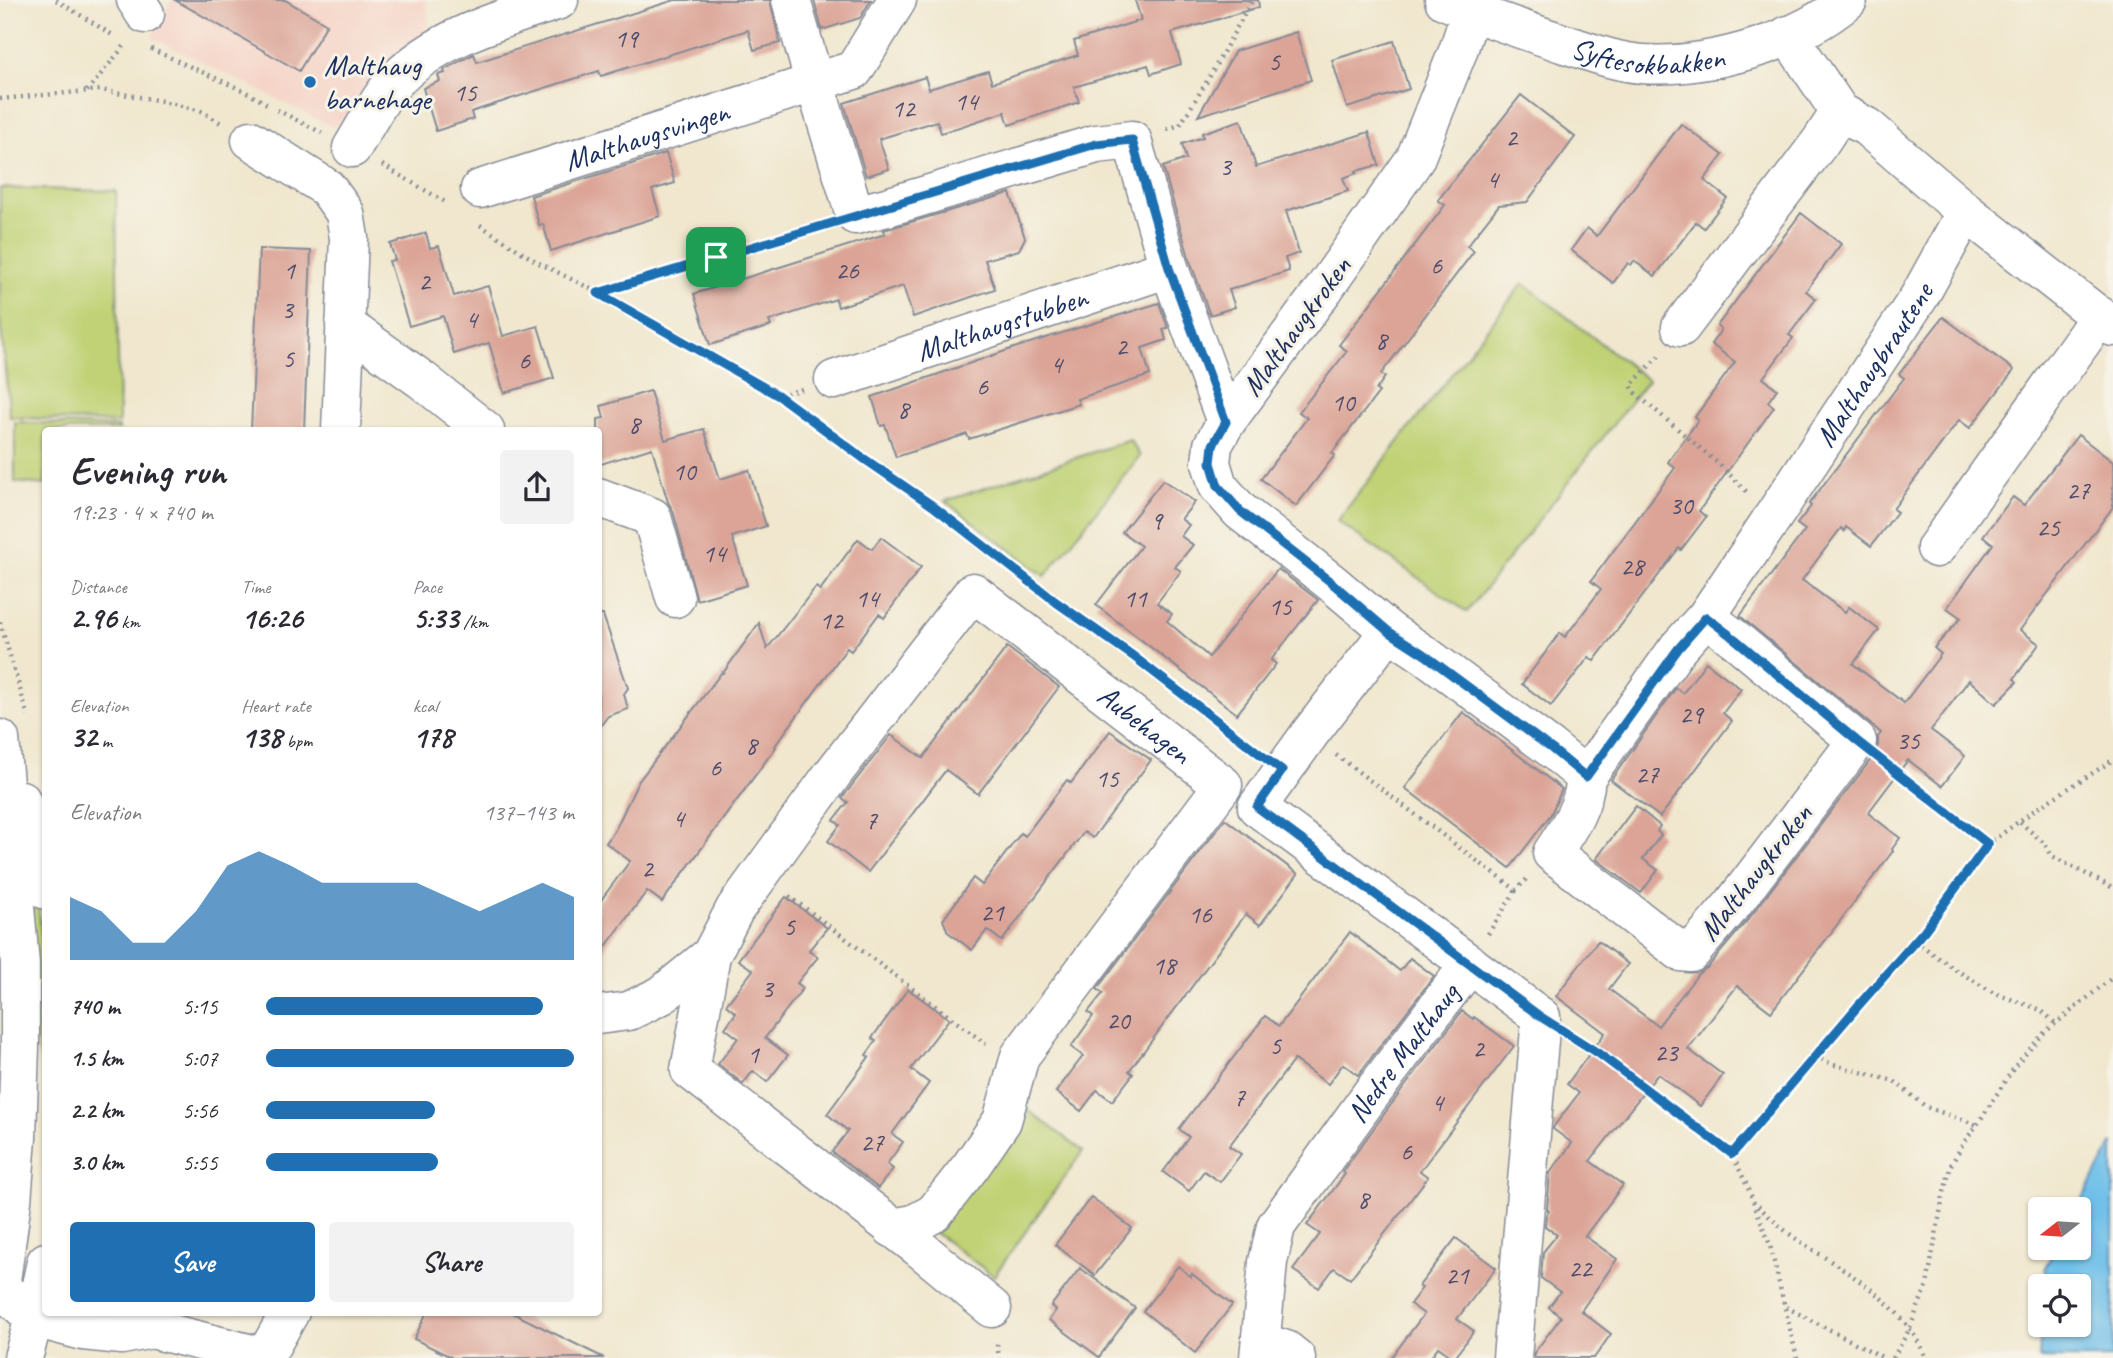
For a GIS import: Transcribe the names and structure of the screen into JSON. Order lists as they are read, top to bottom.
{
  "streets": {
    "street": [
      "Syftesokbakken",
      "Malthaugsvingen",
      "Malthaugstubben",
      "Malthaugkroken",
      "Malthaugbrautene",
      "Aubehagen",
      "Nedre Malthaug"
    ]
  },
  "crossings": [
    ["Syftesokbakken", "Malthaugkroken"]
  ],
  "places": ["Malthaug barnehage"],
  "house_numbers": [
    "19",
    "5",
    "15",
    "14",
    "12",
    "2",
    "3",
    "4",
    "6",
    "1",
    "26",
    "2",
    "3",
    "4",
    "8",
    "2",
    "5",
    "6",
    "4",
    "6",
    "10",
    "8",
    "8",
    "10",
    "27",
    "30",
    "9",
    "25",
    "14",
    "28",
    "14",
    "11",
    "15",
    "12",
    "29",
    "35",
    "8",
    "6",
    "27",
    "15",
    "4",
    "7",
    "2",
    "21",
    "16",
    "5",
    "18",
    "3",
    "20",
    "5",
    "2",
    "23",
    "1",
    "7",
    "4",
    "27",
    "6",
    "8",
    "22",
    "21"
  ],
  "north": "left",
  "page": {
    "heading": ["Evening run", "19:23 · 4 × 740 m"],
    "stats": [
      ["Distance", "2.96 km"],
      ["Time", "16:26"],
      ["Pace", "5:33 /km"],
      ["Elevation", "32 m"],
      ["Heart rate", "138 bpm"],
      ["kcal", "178"]
    ],
    "chart": ["Elevation", "137–143 m"],
    "list": [
      {
        "name": "740 m",
        "note": "5:15"
      },
      {
        "name": "1.5 km",
        "note": "5:07"
      },
      {
        "name": "2.2 km",
        "note": "5:56"
      },
      {
        "name": "3.0 km",
        "note": "5:55"
      }
    ],
    "buttons": ["Save", "Share"]
  }
}
